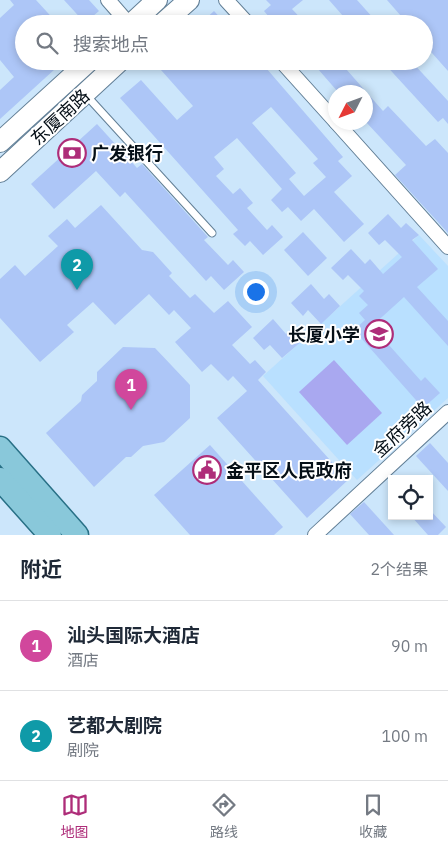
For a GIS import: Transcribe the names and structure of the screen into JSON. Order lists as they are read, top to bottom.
{
  "streets": {
    "street": ["东厦南路", "金府旁路"]
  },
  "places": {
    "bank": ["广发银行"],
    "school or university": ["长厦小学"],
    "public building": ["金平区人民政府"]
  },
  "north": "bottom left",
  "page": {
    "search": "搜索地点",
    "pins": ["2", "1"],
    "heading": ["附近", "2个结果"],
    "list": [
      {
        "mark": "1",
        "name": "汕头国际大酒店",
        "note": "酒店",
        "value": "90 m"
      },
      {
        "mark": "2",
        "name": "艺都大剧院",
        "note": "剧院",
        "value": "100 m"
      }
    ],
    "nav": ["地图", "路线", "收藏"]
  }
}
